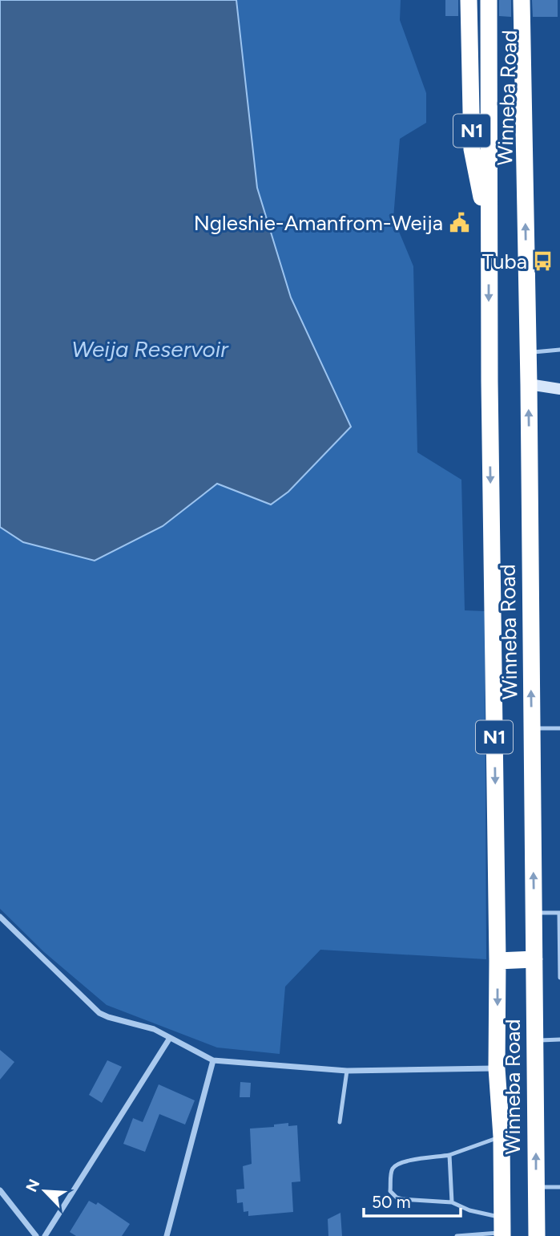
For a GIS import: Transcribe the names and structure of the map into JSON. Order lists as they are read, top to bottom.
{
  "streets": {
    "highway": ["Winneba Road", "N1"]
  },
  "water": ["Weija Reservoir"],
  "places": {
    "public building": ["Ngleshie-Amanfrom-Weija"],
    "bus stop": ["Tuba"]
  },
  "scale_bar": "50 m",
  "north": "top left"
}
